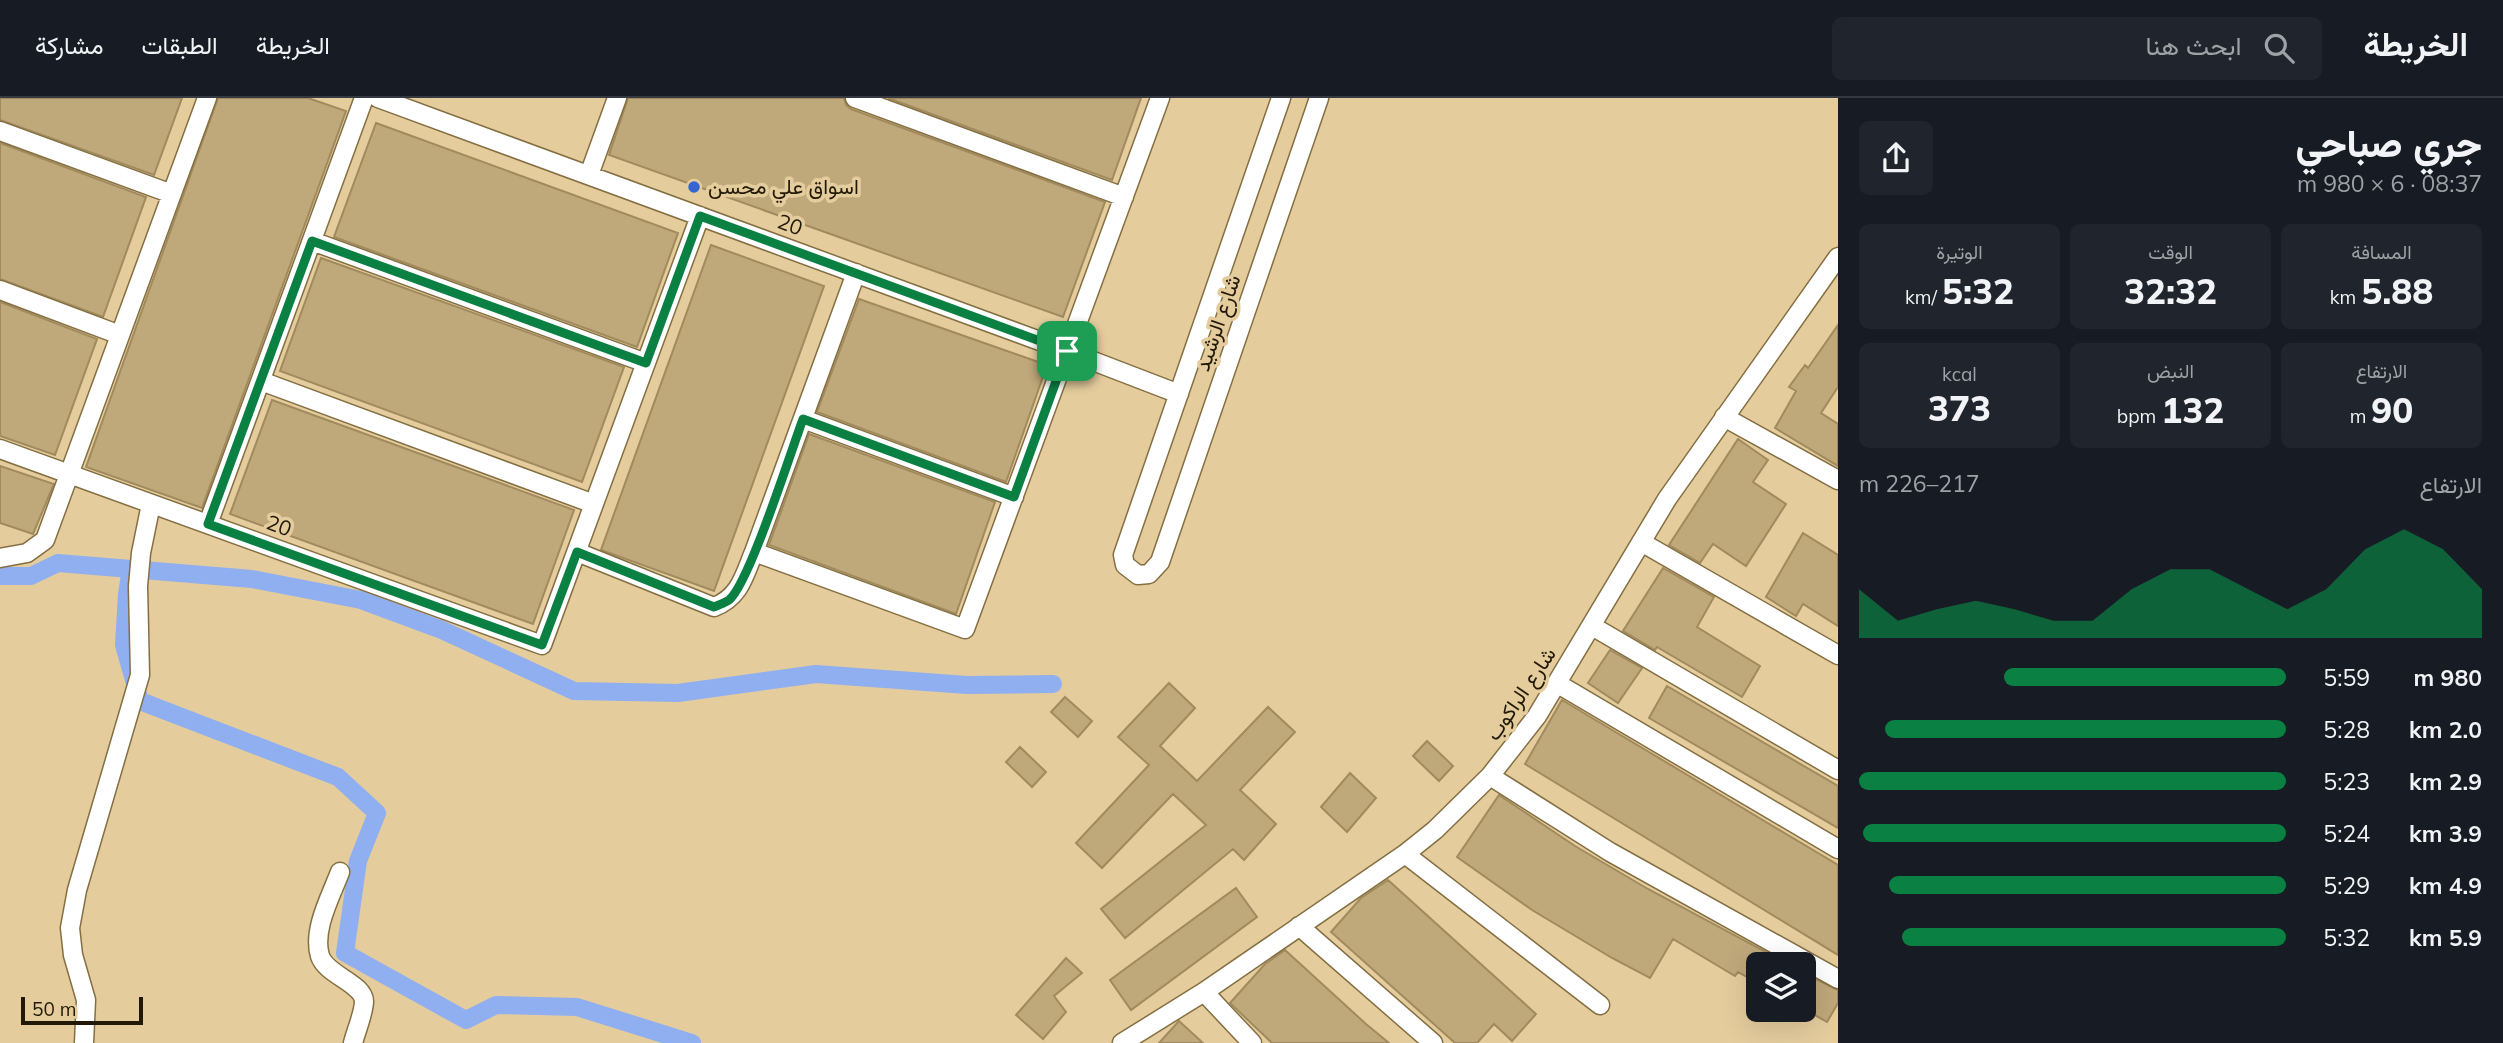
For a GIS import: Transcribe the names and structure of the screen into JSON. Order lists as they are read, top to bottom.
{
  "streets": {
    "street": ["20", "شارع الرشيد", "شارع الراكوب"]
  },
  "crossings": [
    ["20", "شارع الرشيد"]
  ],
  "places": ["اسواق علي محسن"],
  "scale_bar": "50 m",
  "page": {
    "header": "الخريطة",
    "search": "ابحث هنا",
    "nav": ["الخريطة", "الطبقات", "مشاركة"],
    "heading": ["جري صباحي", "08:37 · 6 × 980 m"],
    "stats": [
      ["المسافة", "5.88 km"],
      ["الوقت", "32:32"],
      ["الوتيرة", "5:32 /km"],
      ["الارتفاع", "90 m"],
      ["النبض", "132 bpm"],
      ["kcal", "373"]
    ],
    "chart": ["الارتفاع", "217–226 m"],
    "list": [
      {
        "name": "980 m",
        "note": "5:59"
      },
      {
        "name": "2.0 km",
        "note": "5:28"
      },
      {
        "name": "2.9 km",
        "note": "5:23"
      },
      {
        "name": "3.9 km",
        "note": "5:24"
      },
      {
        "name": "4.9 km",
        "note": "5:29"
      },
      {
        "name": "5.9 km",
        "note": "5:32"
      }
    ],
    "scale": "50 m"
  }
}
